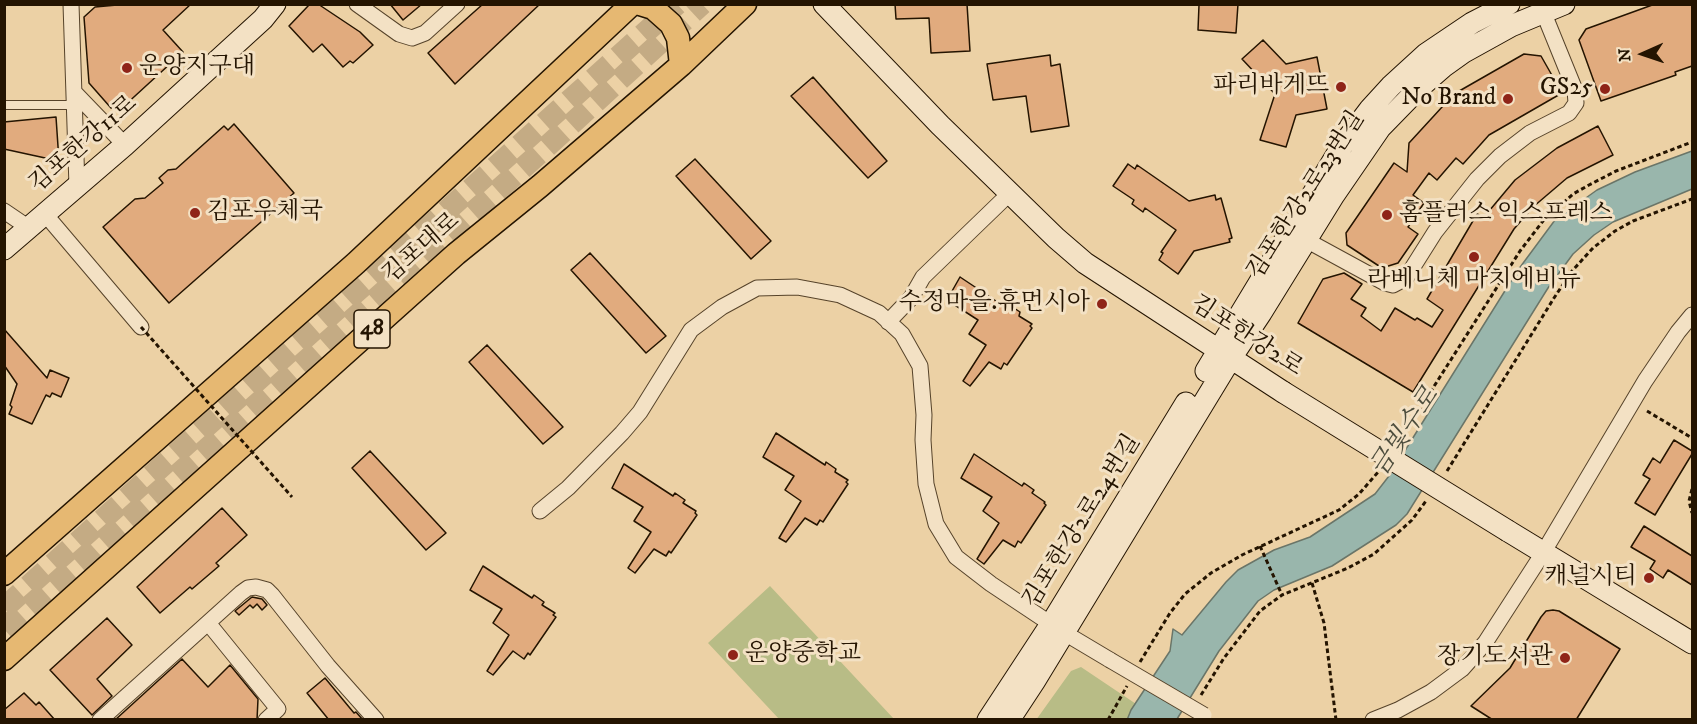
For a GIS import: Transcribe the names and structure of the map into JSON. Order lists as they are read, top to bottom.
{
  "streets": {
    "main road": ["김포대로", "48"],
    "street": [
      "김포한강11로",
      "김포한강2로23번길",
      "김포한강2로",
      "김포한강2로24번길"
    ]
  },
  "crossings": [
    ["김포한강2로23번길", "김포한강2로"],
    ["김포한강2로23번길", "김포한강2로24번길"],
    ["김포한강2로", "김포한강2로24번길"]
  ],
  "water": ["금빛수로"],
  "places": [
    "운양지구대",
    "파리바게뜨",
    "GS25",
    "No Brand",
    "김포우체국",
    "홈플러스 익스프레스",
    "라베니체 마치에비뉴",
    "수정마을.휴먼시아",
    "캐널시티",
    "운양중학교",
    "장기도서관"
  ],
  "north": "left"
}
